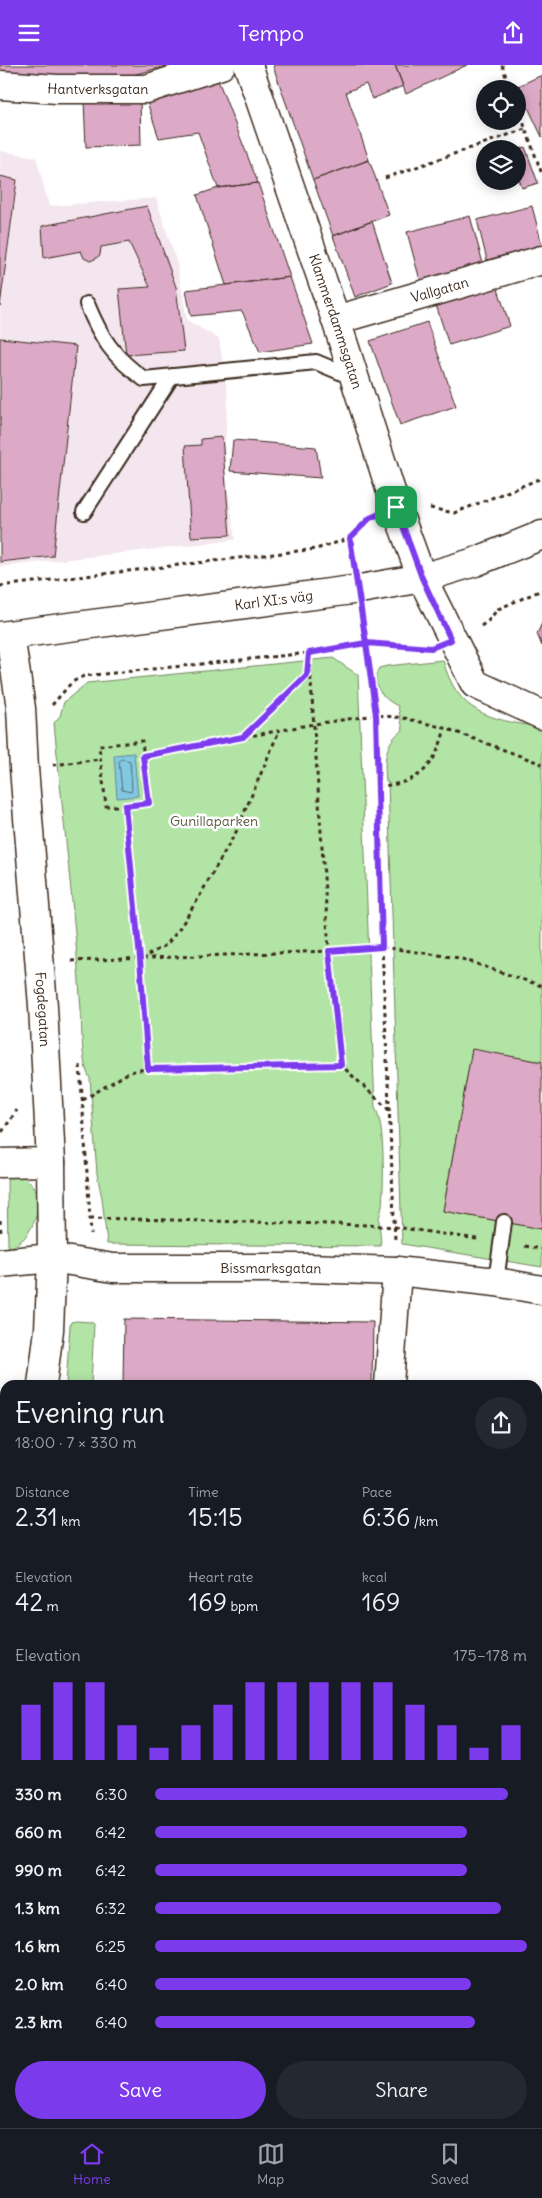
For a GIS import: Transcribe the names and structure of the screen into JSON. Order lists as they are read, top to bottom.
{
  "streets": {
    "street": [
      "Hantverksgatan",
      "Vallgatan",
      "Klammerdammsgatan",
      "Karl XI:s väg",
      "Fogdegatan",
      "Bissmarksgatan"
    ]
  },
  "crossings": [
    ["Vallgatan", "Klammerdammsgatan"],
    ["Klammerdammsgatan", "Karl XI:s väg"],
    ["Karl XI:s väg", "Fogdegatan"],
    ["Fogdegatan", "Bissmarksgatan"]
  ],
  "parks": ["Gunillaparken"],
  "page": {
    "header": "Tempo",
    "heading": ["Evening run", "18:00 · 7 × 330 m"],
    "stats": [
      ["Distance", "2.31 km"],
      ["Time", "15:15"],
      ["Pace", "6:36 /km"],
      ["Elevation", "42 m"],
      ["Heart rate", "169 bpm"],
      ["kcal", "169"]
    ],
    "chart": ["Elevation", "175–178 m"],
    "list": [
      {
        "name": "330 m",
        "note": "6:30"
      },
      {
        "name": "660 m",
        "note": "6:42"
      },
      {
        "name": "990 m",
        "note": "6:42"
      },
      {
        "name": "1.3 km",
        "note": "6:32"
      },
      {
        "name": "1.6 km",
        "note": "6:25"
      },
      {
        "name": "2.0 km",
        "note": "6:40"
      },
      {
        "name": "2.3 km",
        "note": "6:40"
      }
    ],
    "buttons": ["Save", "Share"],
    "tabs": ["Home", "Map", "Saved"]
  }
}
